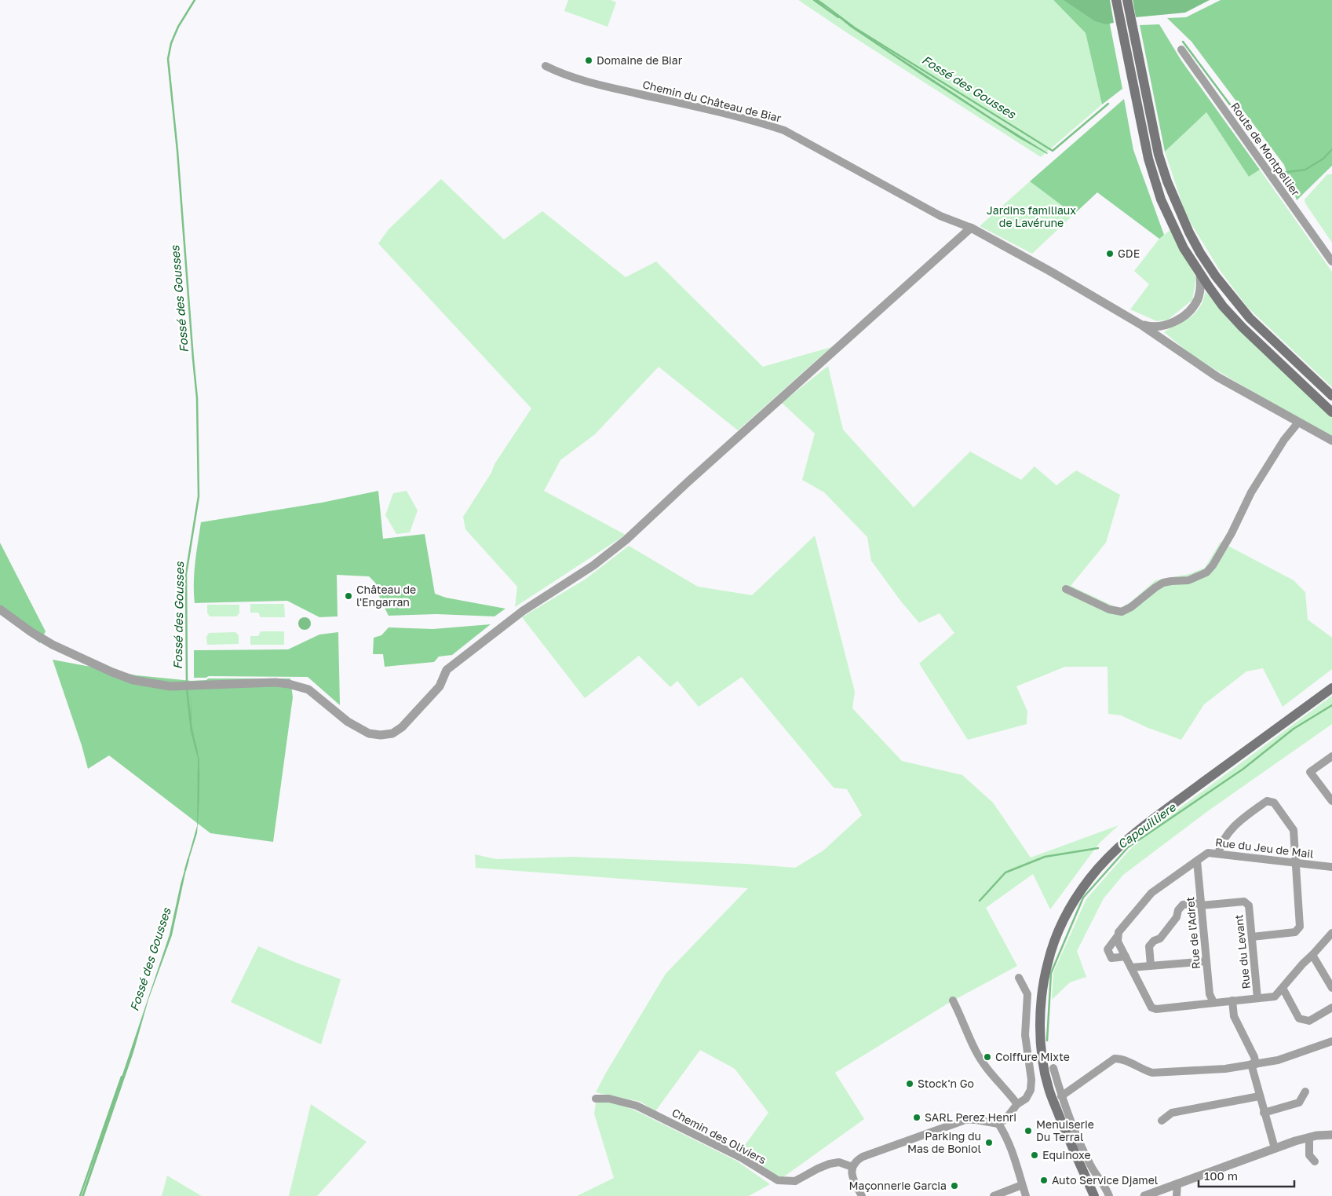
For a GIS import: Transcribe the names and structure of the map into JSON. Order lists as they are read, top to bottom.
{
  "streets": {
    "street": [
      "Chemin du Château de Biar",
      "Route de Montpellier",
      "Rue du Jeu de Mail",
      "Rue de l'Adret",
      "Rue du Levant",
      "Chemin des Oliviers"
    ]
  },
  "crossings": [
    ["Rue du Jeu de Mail", "Rue de l'Adret"],
    ["Rue de l'Adret", "Rue du Levant"]
  ],
  "water": ["Fossé des Gousses", "Capouilliere"],
  "parks": ["Jardins familiaux de Lavérune"],
  "places": [
    "Domaine de Biar",
    "GDE",
    "Château de l'Engarran",
    "Coiffure Mixte",
    "Stock'n Go",
    "SARL Perez Henri",
    "Menuiserie Du Terral",
    "Parking du Mas de Boniol",
    "Equinoxe",
    "Auto Service Djamel",
    "Maçonnerie Garcia"
  ],
  "scale_bar": "100 m"
}
